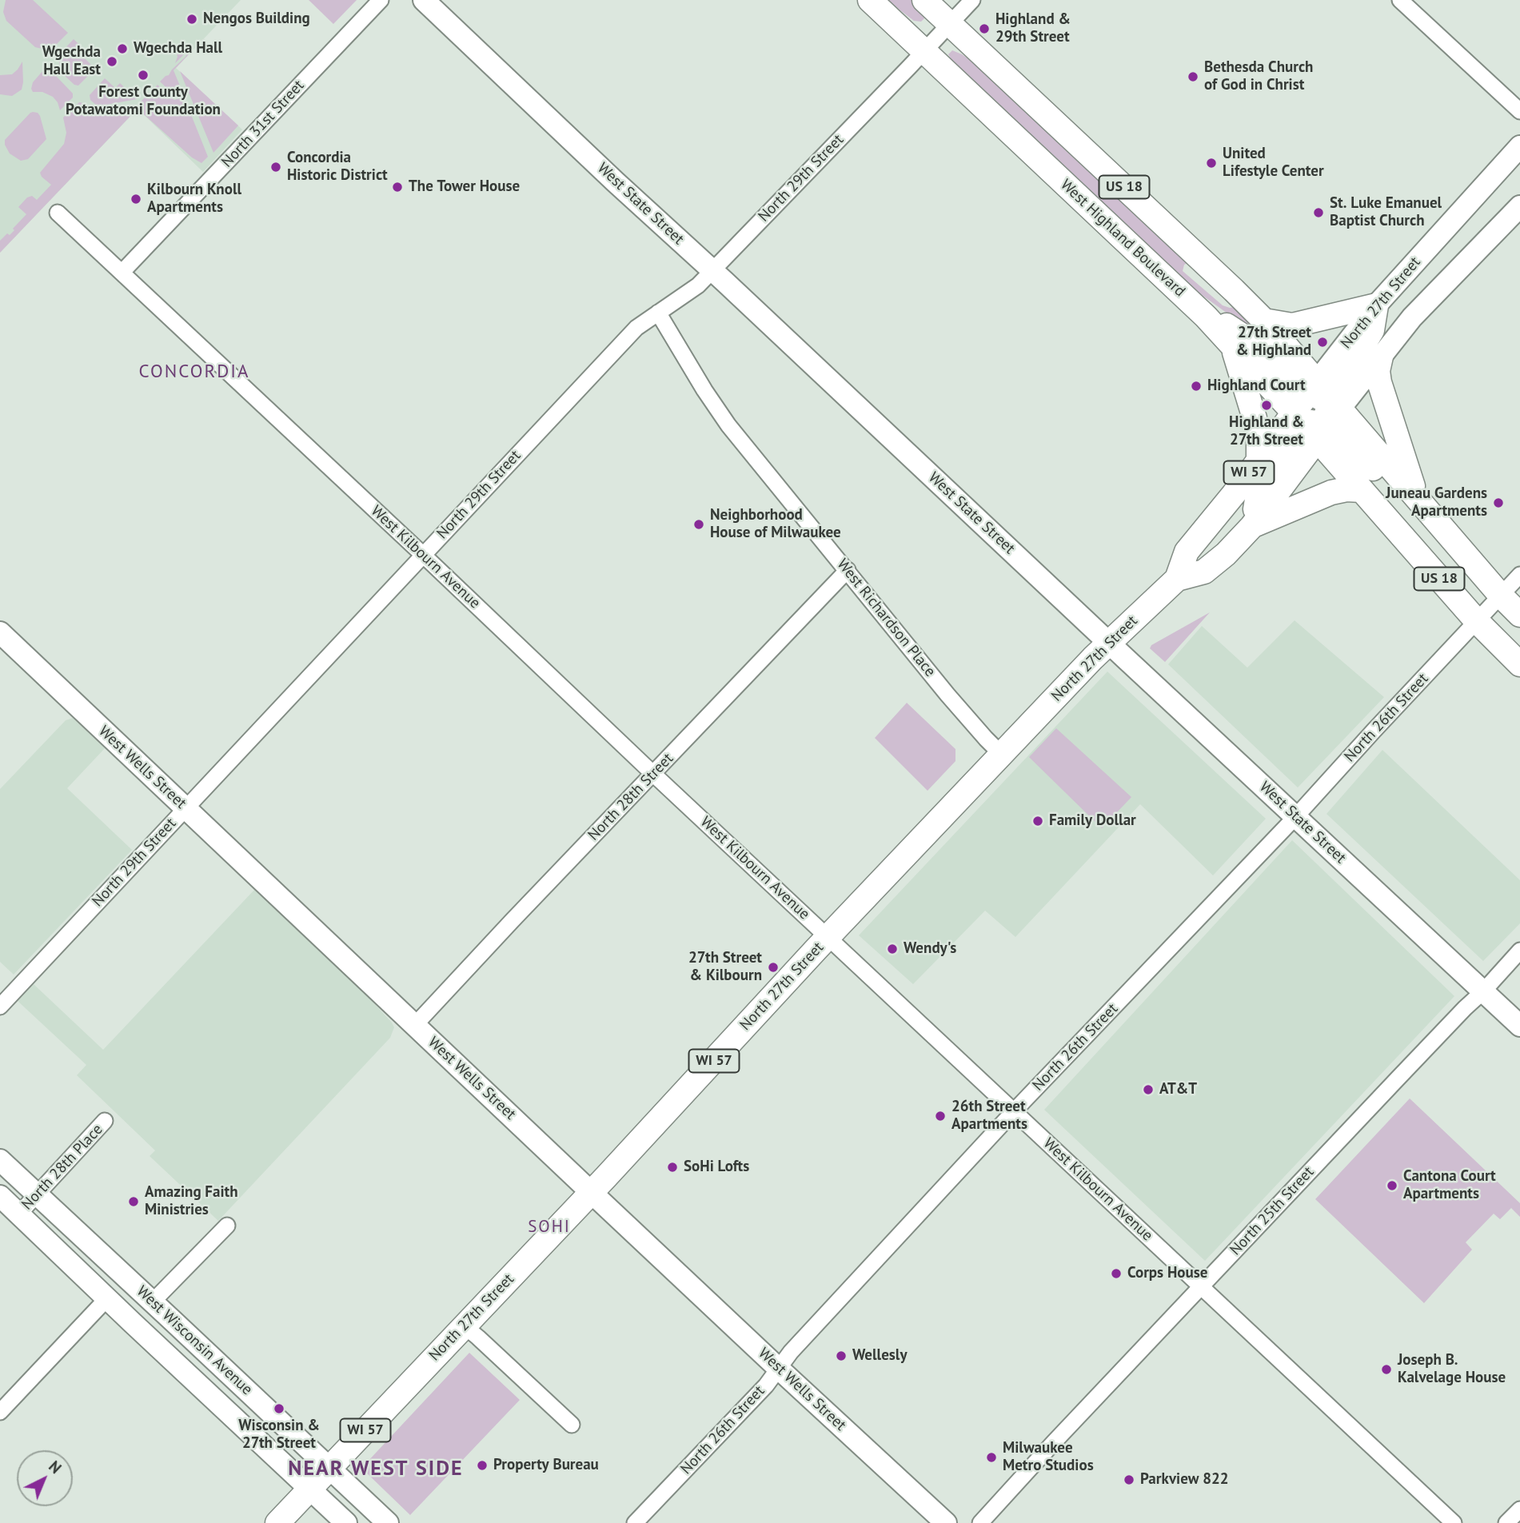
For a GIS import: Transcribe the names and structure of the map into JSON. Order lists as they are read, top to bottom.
{
  "streets": {
    "main road": [
      "US 18",
      "West Highland Boulevard",
      "North 27th Street",
      "WI 57"
    ],
    "street": [
      "North 31st Street",
      "North 29th Street",
      "West State Street",
      "West Kilbourn Avenue",
      "West Richardson Place",
      "North 26th Street",
      "West Wells Street",
      "North 28th Street",
      "North 28th Place",
      "North 25th Street",
      "West Wisconsin Avenue"
    ]
  },
  "crossings": [
    ["North 31st Street", "West Kilbourn Avenue"],
    ["North 29th Street", "US 18"],
    ["North 29th Street", "West State Street"],
    ["North 29th Street", "West Highland Boulevard"],
    ["North 29th Street", "West Kilbourn Avenue"],
    ["North 29th Street", "West Richardson Place"],
    ["North 29th Street", "West Wells Street"],
    ["US 18", "West Highland Boulevard"],
    ["US 18", "North 27th Street"],
    ["US 18", "WI 57"],
    ["US 18", "North 26th Street"],
    ["West State Street", "North 27th Street"],
    ["West State Street", "North 26th Street"],
    ["West State Street", "North 25th Street"],
    ["West Highland Boulevard", "North 27th Street"],
    ["West Highland Boulevard", "WI 57"],
    ["North 27th Street", "WI 57"],
    ["North 27th Street", "West Kilbourn Avenue"],
    ["North 27th Street", "West Richardson Place"],
    ["North 27th Street", "West Wells Street"],
    ["North 27th Street", "West Wisconsin Avenue"],
    ["West Kilbourn Avenue", "North 26th Street"],
    ["West Kilbourn Avenue", "North 28th Street"],
    ["West Kilbourn Avenue", "North 25th Street"],
    ["West Richardson Place", "North 28th Street"],
    ["North 26th Street", "West Wells Street"],
    ["West Wells Street", "North 28th Street"],
    ["North 28th Place", "West Wisconsin Avenue"]
  ],
  "districts": ["CONCORDIA", "SOHI", "NEAR WEST SIDE"],
  "places": [
    "Nengos Building",
    "Highland & 29th Street",
    "Wgechda Hall",
    "Wgechda Hall East",
    "Forest County Potawatomi Foundation",
    "Bethesda Church of God in Christ",
    "United Lifestyle Center",
    "Concordia Historic District",
    "The Tower House",
    "Kilbourn Knoll Apartments",
    "St. Luke Emanuel Baptist Church",
    "27th Street & Highland",
    "Highland Court",
    "Highland & 27th Street",
    "Juneau Gardens Apartments",
    "Neighborhood House of Milwaukee",
    "Family Dollar",
    "Wendy's",
    "27th Street & Kilbourn",
    "AT&T",
    "26th Street Apartments",
    "SoHi Lofts",
    "Cantona Court Apartments",
    "Amazing Faith Ministries",
    "Corps House",
    "Wellesly",
    "Joseph B. Kalvelage House",
    "Wisconsin & 27th Street",
    "Milwaukee Metro Studios",
    "Property Bureau",
    "Parkview 822"
  ],
  "north": "top right"
}
